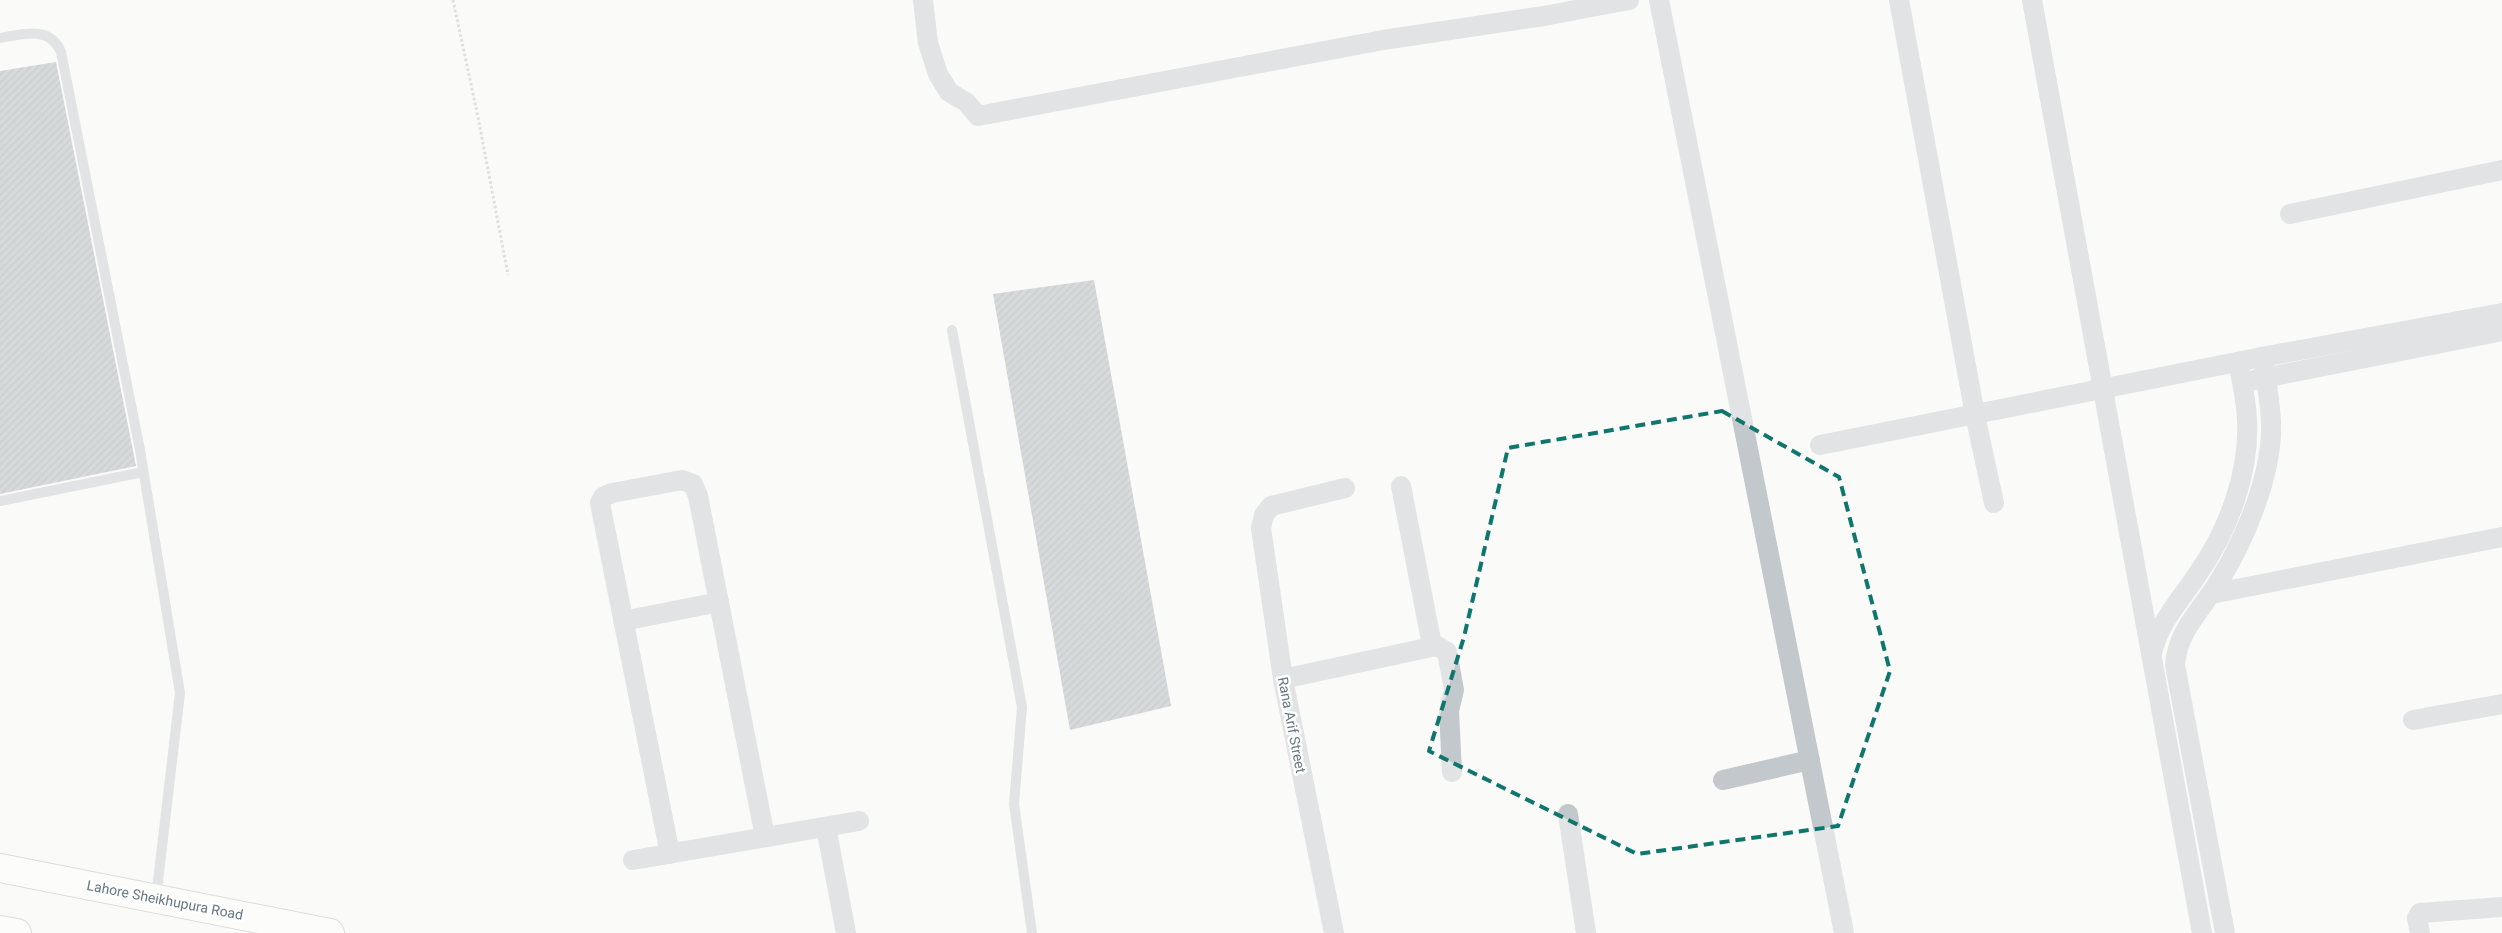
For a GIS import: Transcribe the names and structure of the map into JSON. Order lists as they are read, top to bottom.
{
  "streets": {
    "highway": ["Lahore Sheikhupura Road"],
    "street": ["Rana Arif Street"]
  }
}
